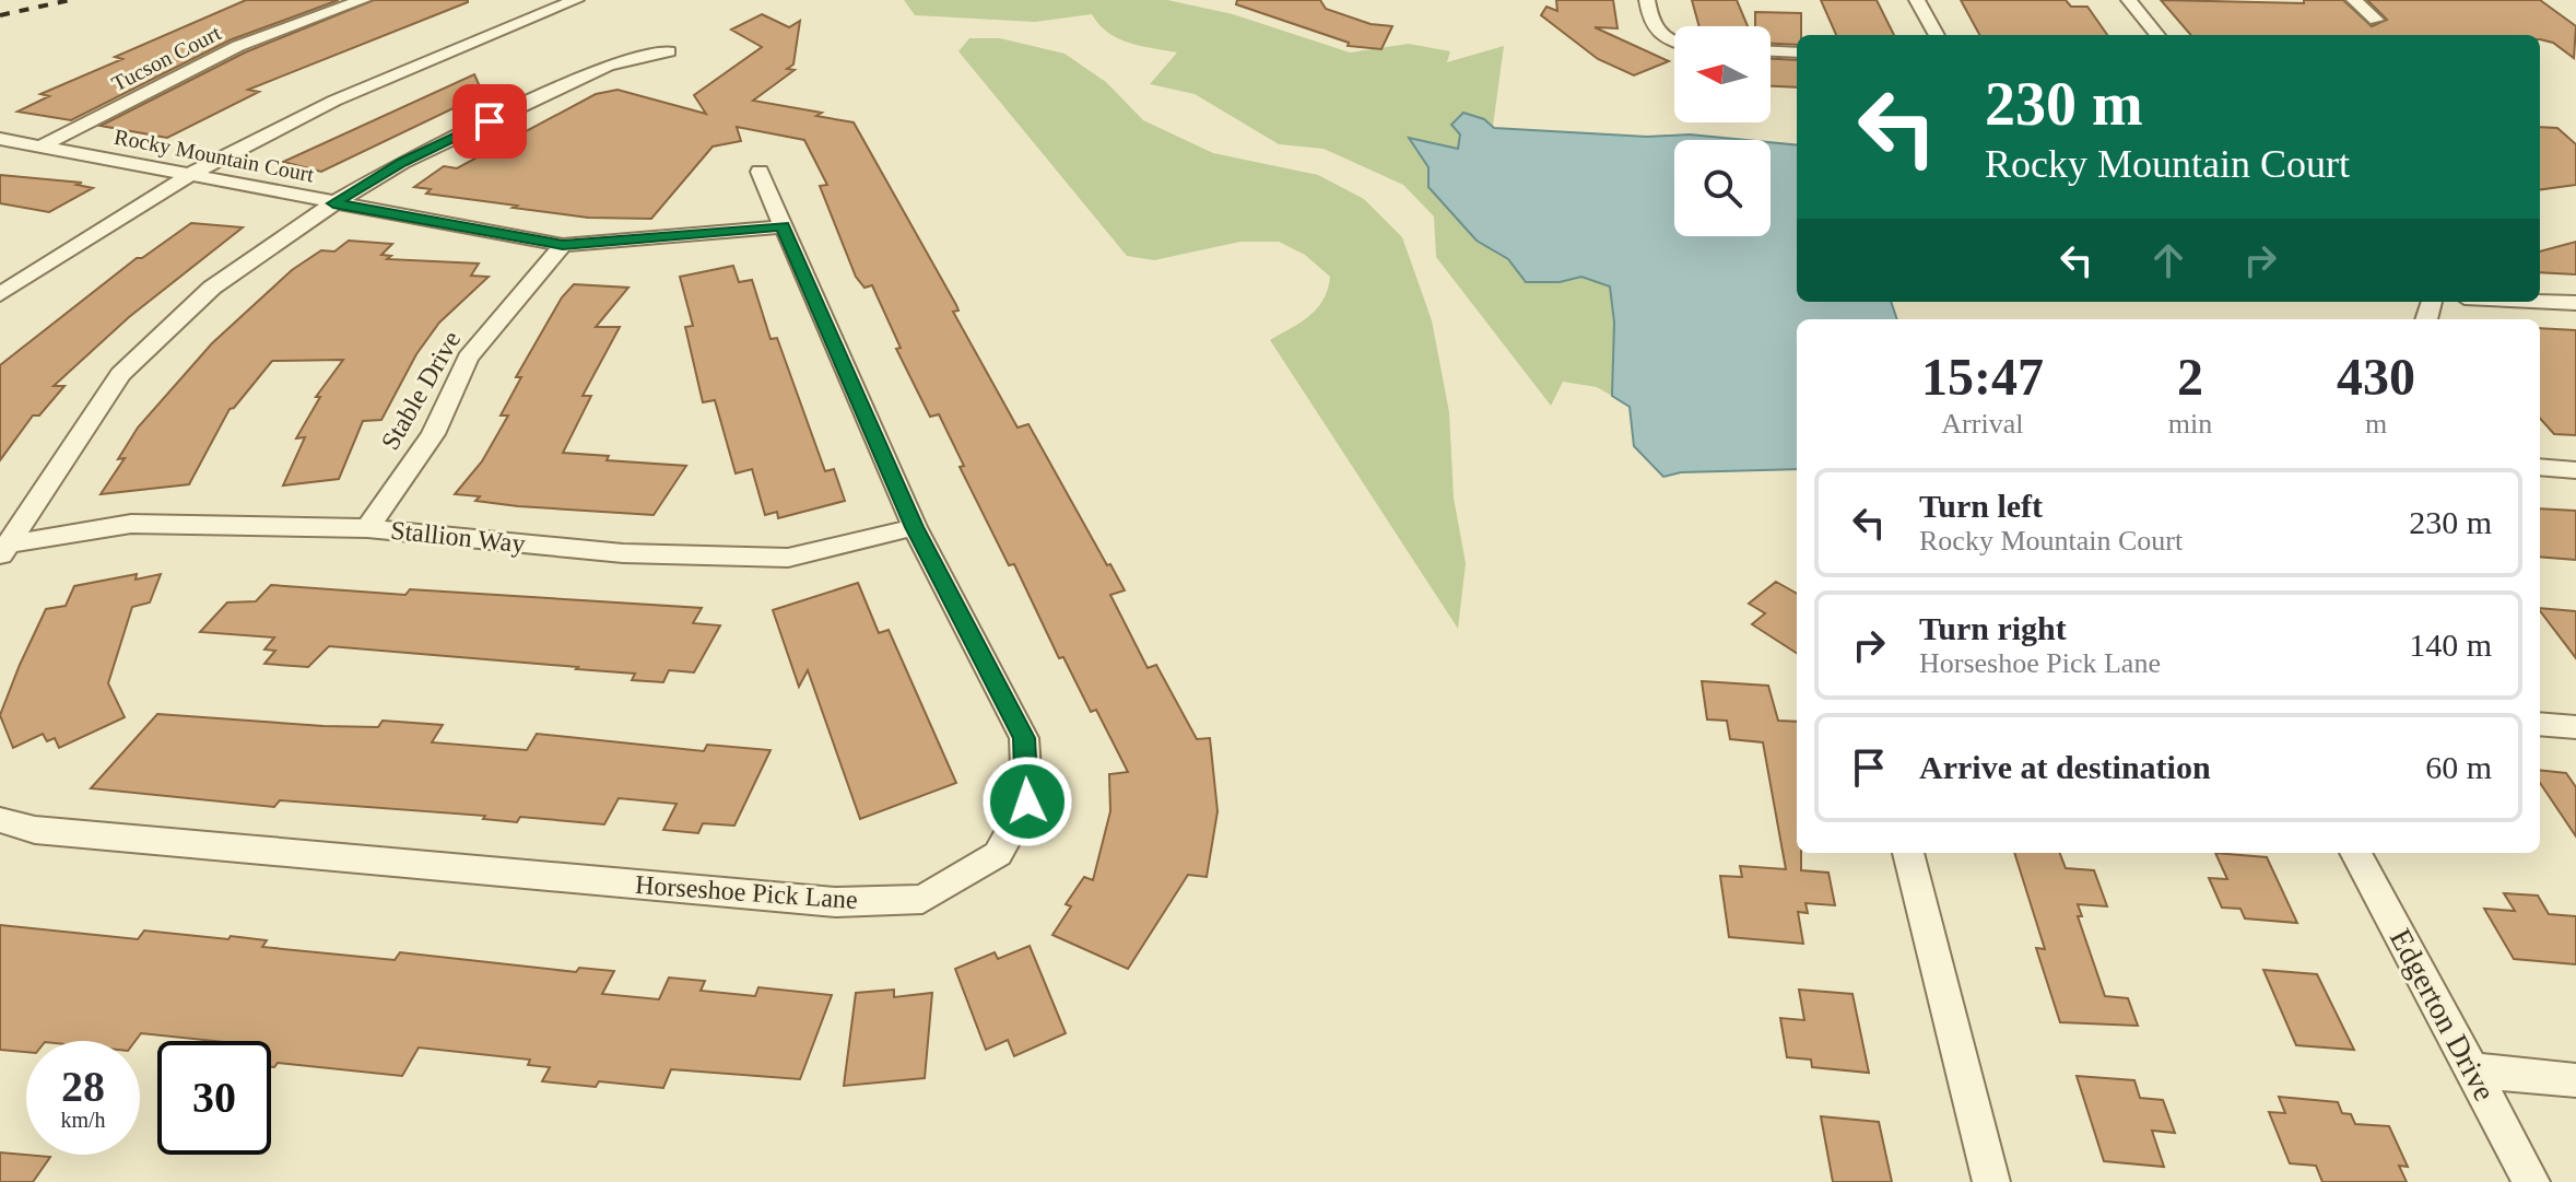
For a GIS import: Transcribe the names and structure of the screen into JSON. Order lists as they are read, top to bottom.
{
  "streets": {
    "street": [
      "Tucson Court",
      "Rocky Mountain Court",
      "Stable Drive",
      "Stallion Way",
      "Horseshoe Pick Lane",
      "Edgerton Drive"
    ]
  },
  "crossings": [
    ["Tucson Court", "Rocky Mountain Court"],
    ["Rocky Mountain Court", "Stable Drive"],
    ["Rocky Mountain Court", "Horseshoe Pick Lane"],
    ["Stable Drive", "Stallion Way"],
    ["Stallion Way", "Horseshoe Pick Lane"]
  ],
  "north": "left",
  "page": {
    "turn": ["230 m", "Rocky Mountain Court"],
    "eta": [
      "15:47",
      "Arrival",
      "2",
      "min",
      "430",
      "m"
    ],
    "list": [
      {
        "name": "Turn left",
        "note": "Rocky Mountain Court",
        "value": "230 m"
      },
      {
        "name": "Turn right",
        "note": "Horseshoe Pick Lane",
        "value": "140 m"
      },
      {
        "name": "Arrive at destination",
        "value": "60 m"
      }
    ],
    "speed": "28 km/h",
    "limit": "30"
  }
}
